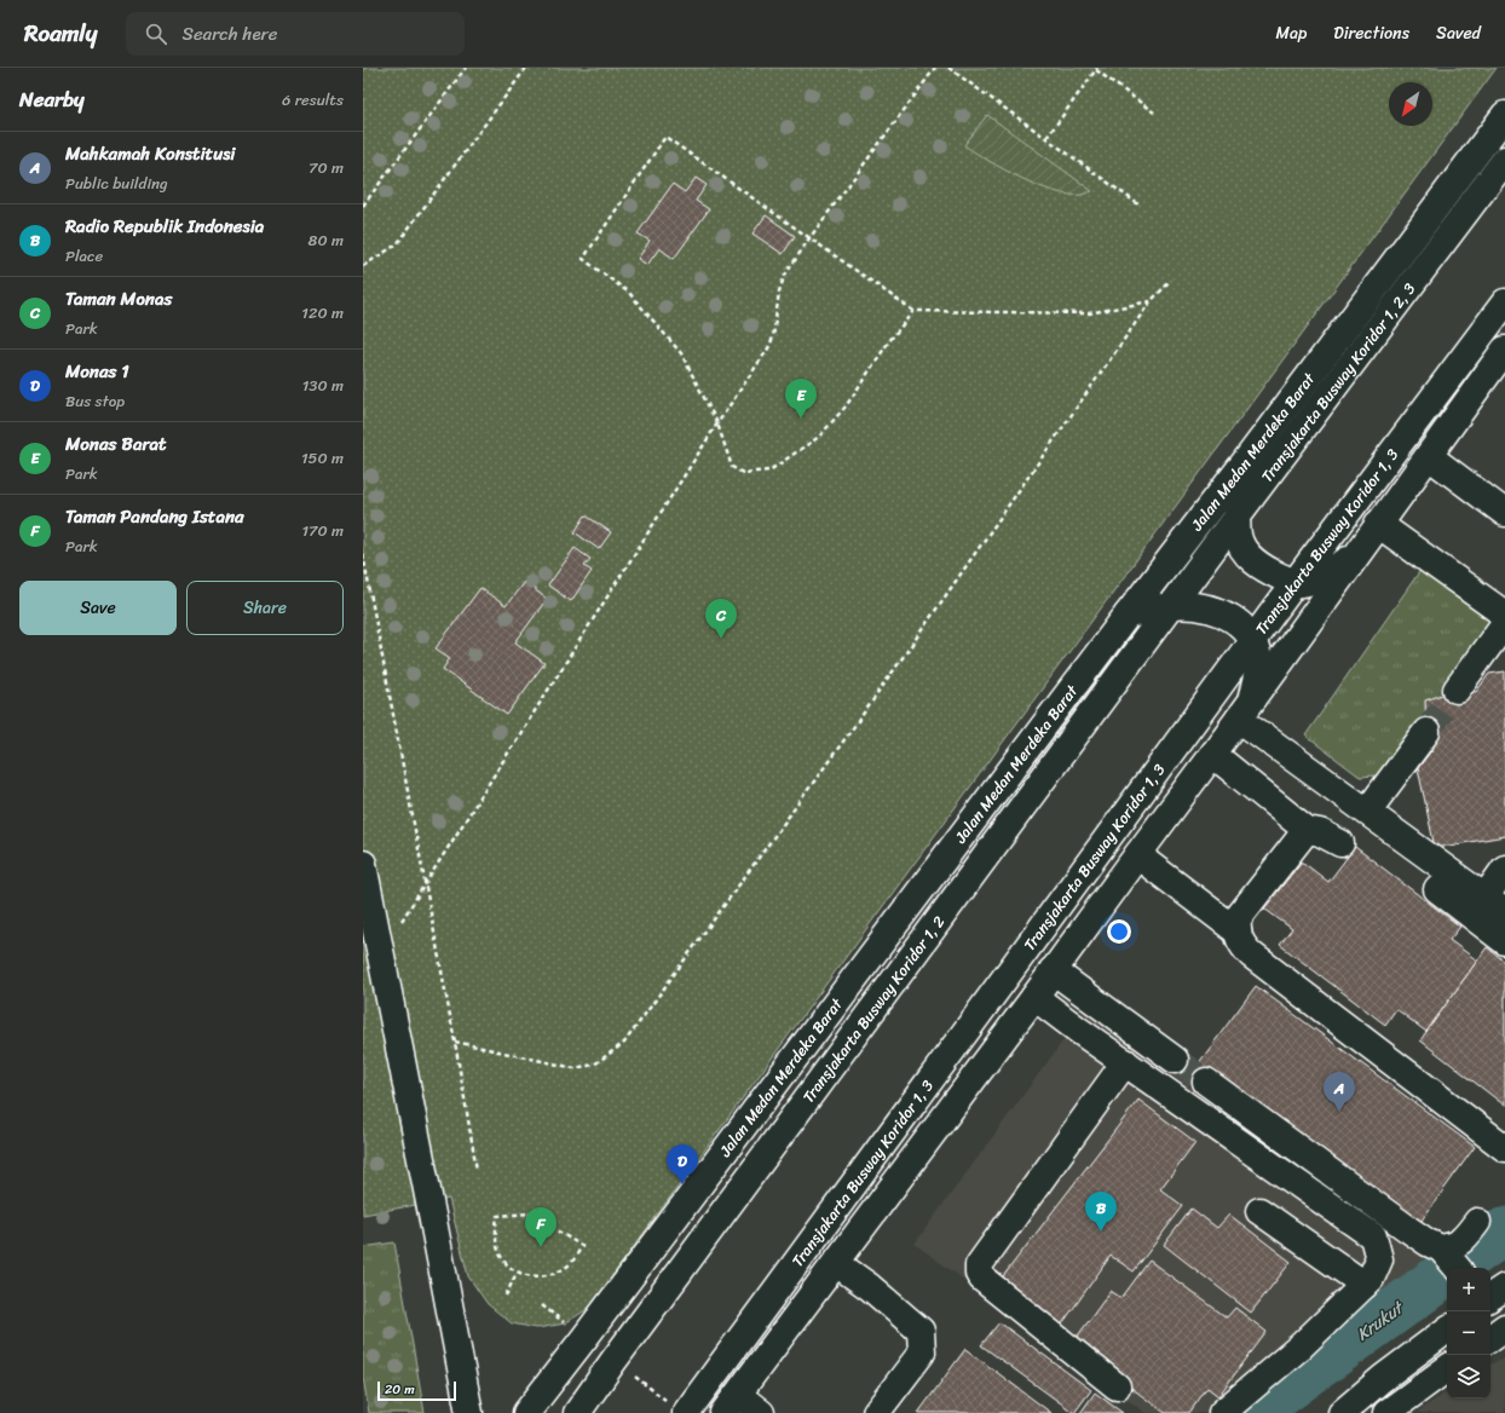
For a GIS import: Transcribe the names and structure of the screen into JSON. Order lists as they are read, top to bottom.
{
  "streets": {
    "main road": [
      "Transjakarta Busway Koridor 1, 2, 3",
      "Jalan Medan Merdeka Barat",
      "Transjakarta Busway Koridor 1, 3",
      "Transjakarta Busway Koridor 1, 2"
    ]
  },
  "crossings": [
    ["Transjakarta Busway Koridor 1, 2, 3", "Transjakarta Busway Koridor 1, 2"]
  ],
  "water": ["Krukut"],
  "scale_bar": "20 m",
  "north": "bottom left",
  "page": {
    "header": "Roamly",
    "search": "Search here",
    "nav": ["Map", "Directions", "Saved"],
    "heading": ["Nearby", "6 results"],
    "list": [
      {
        "mark": "A",
        "name": "Mahkamah Konstitusi",
        "note": "Public building",
        "value": "70 m"
      },
      {
        "mark": "B",
        "name": "Radio Republik Indonesia",
        "note": "Place",
        "value": "80 m"
      },
      {
        "mark": "C",
        "name": "Taman Monas",
        "note": "Park",
        "value": "120 m"
      },
      {
        "mark": "D",
        "name": "Monas 1",
        "note": "Bus stop",
        "value": "130 m"
      },
      {
        "mark": "E",
        "name": "Monas Barat",
        "note": "Park",
        "value": "150 m"
      },
      {
        "mark": "F",
        "name": "Taman Pandang Istana",
        "note": "Park",
        "value": "170 m"
      }
    ],
    "pins": [
      "E",
      "C",
      "A",
      "D",
      "B",
      "F"
    ],
    "buttons": ["Save", "Share"],
    "map_buttons": ["+", "−"],
    "scale": "20 m"
  }
}
